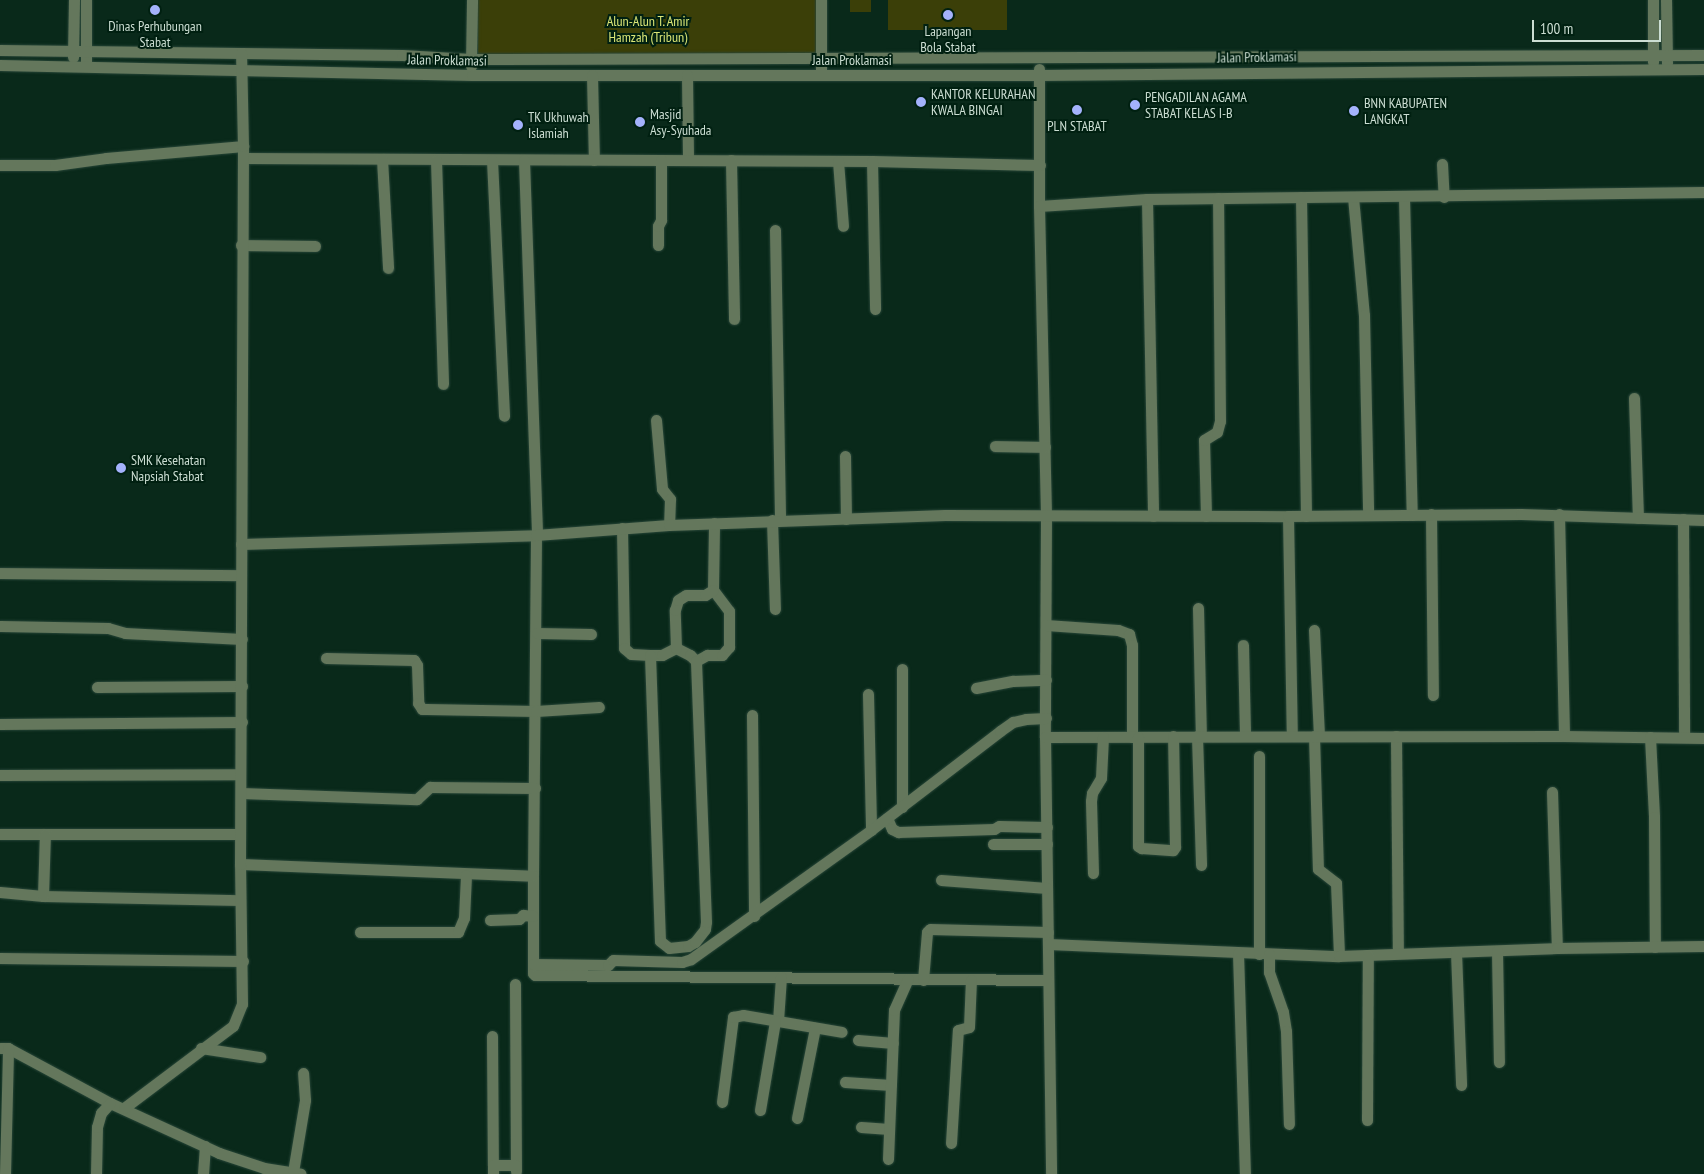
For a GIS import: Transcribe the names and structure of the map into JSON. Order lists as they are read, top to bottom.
{
  "streets": {
    "street": ["Jalan Proklamasi"]
  },
  "parks": ["Alun-Alun T. Amir Hamzah (Tribun)"],
  "places": [
    "Dinas Perhubungan Stabat",
    "Lapangan Bola Stabat",
    "KANTOR KELURAHAN KWALA BINGAI",
    "PENGADILAN AGAMA STABAT KELAS I-B",
    "PLN STABAT",
    "BNN KABUPATEN LANGKAT",
    "Masjid Asy-Syuhada",
    "TK Ukhuwah Islamiah",
    "SMK Kesehatan Napsiah Stabat"
  ],
  "scale_bar": "100 m"
}
